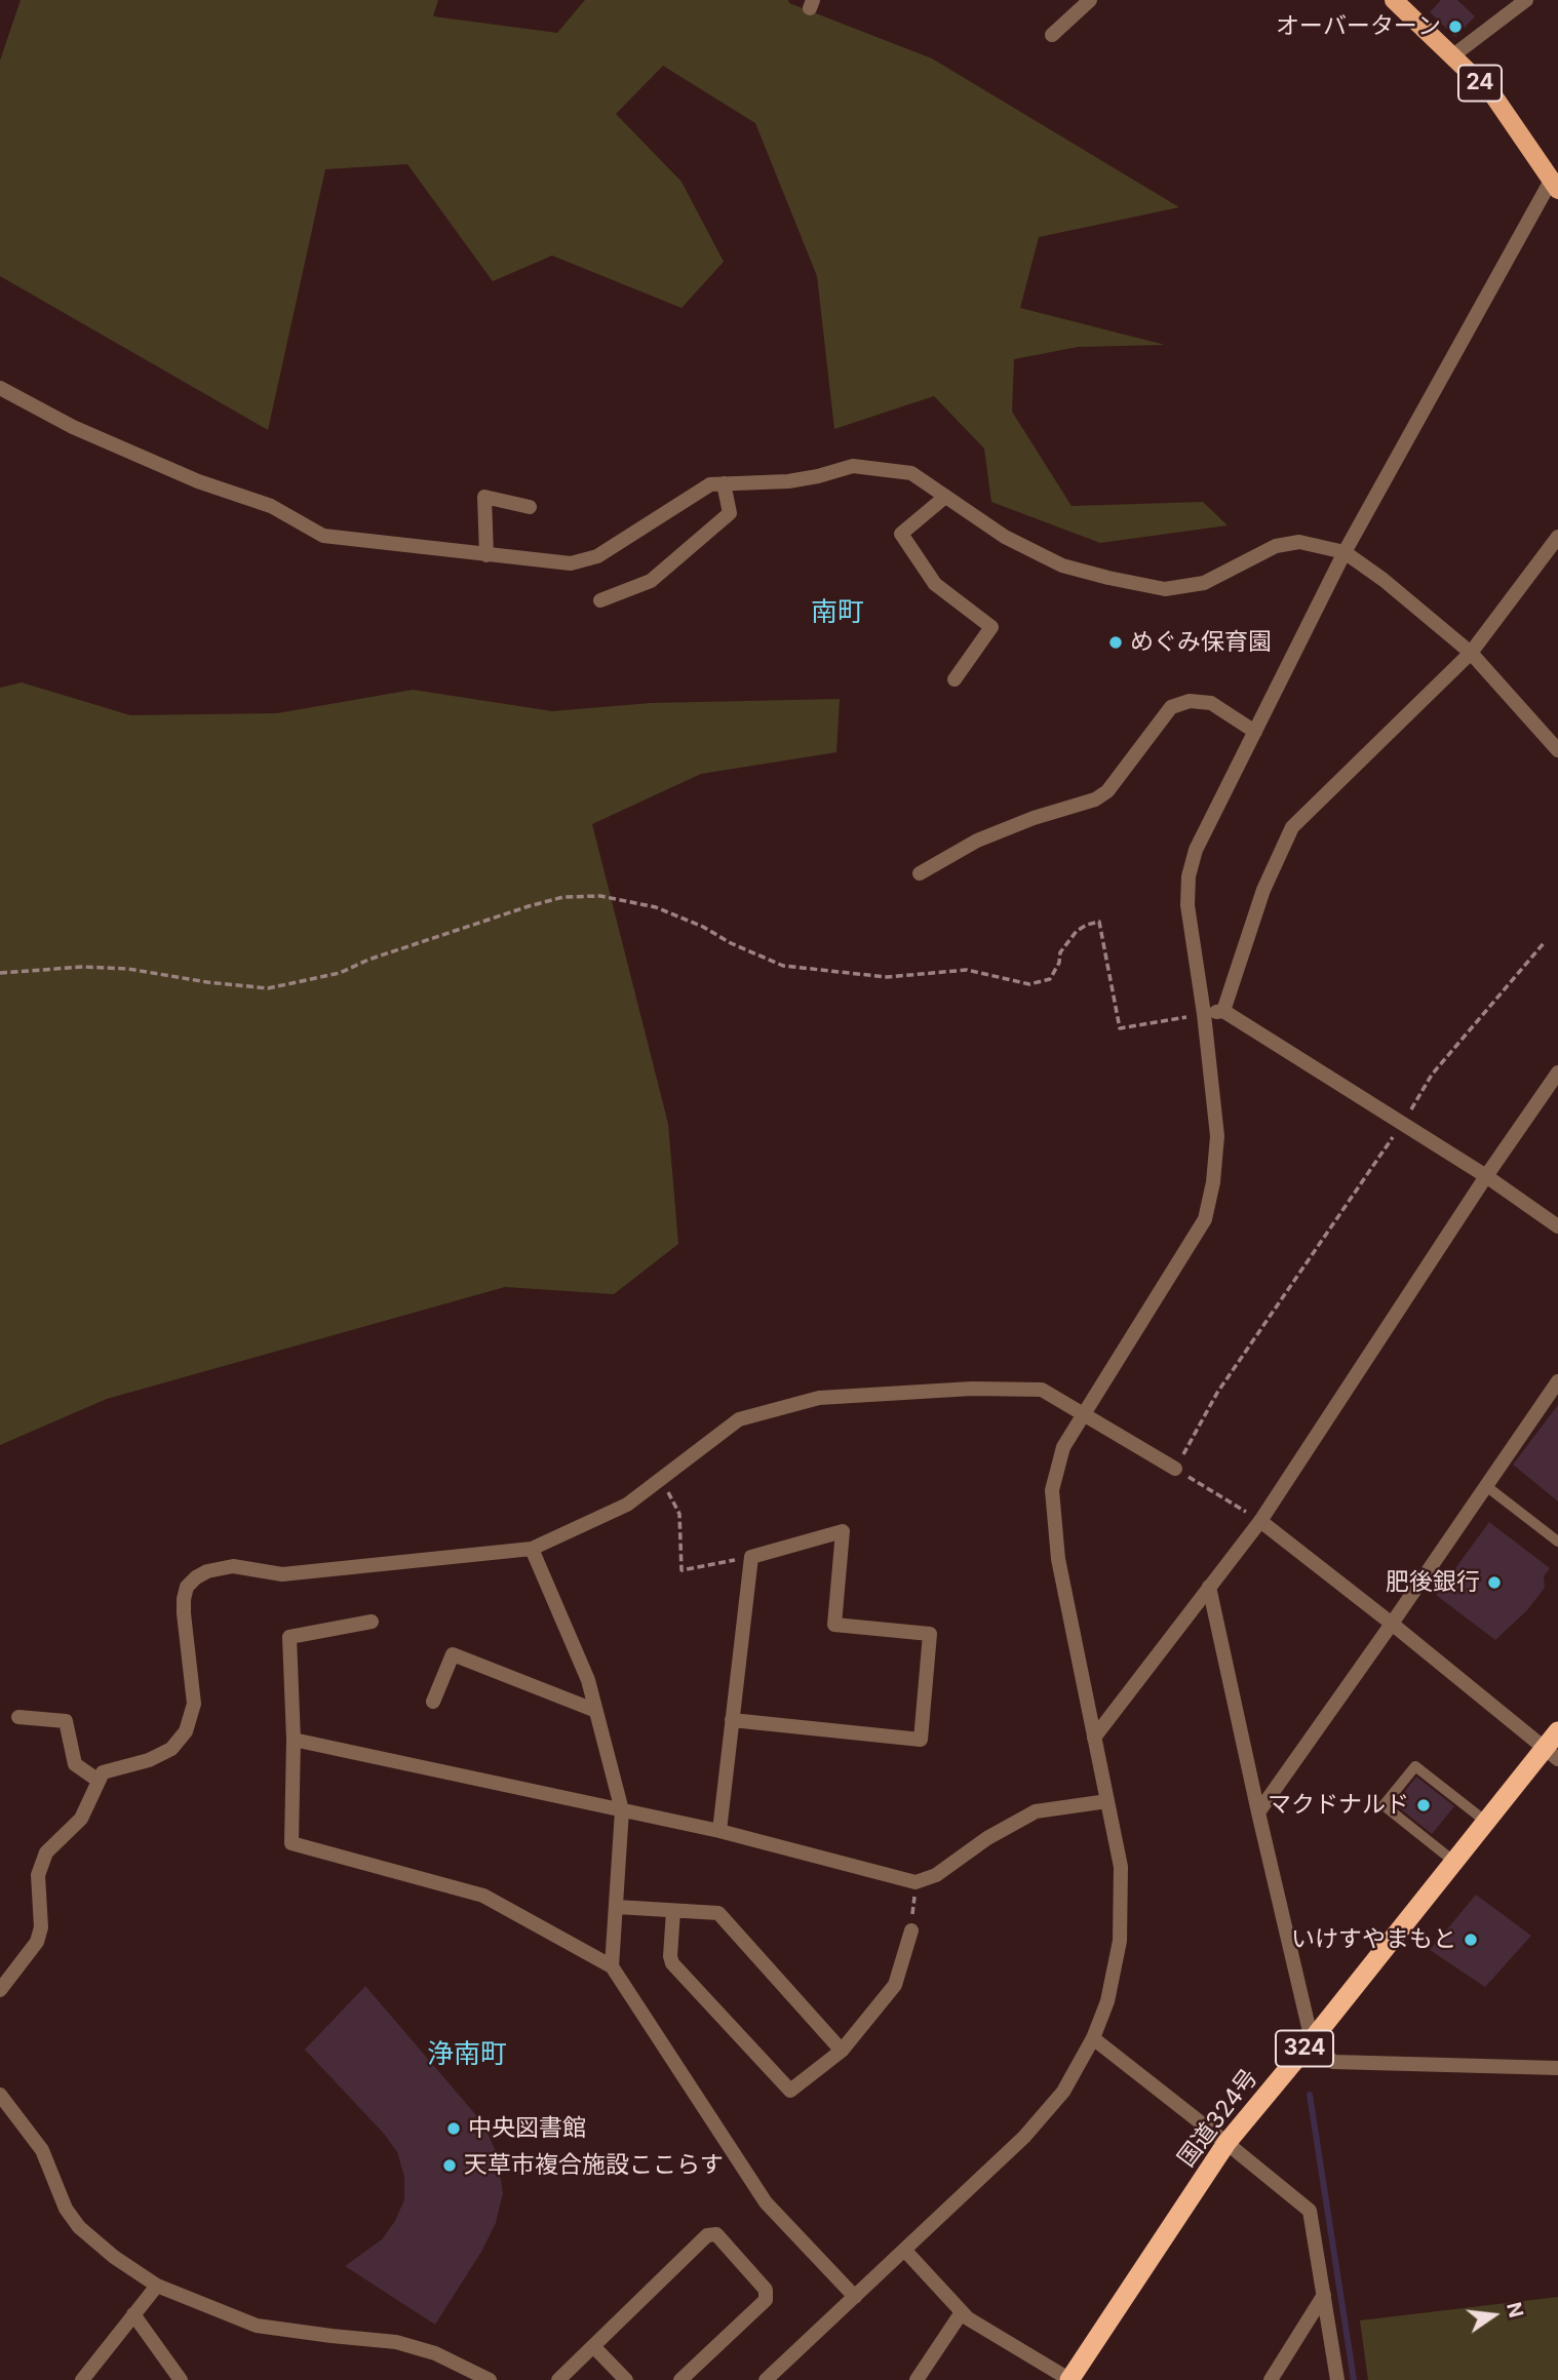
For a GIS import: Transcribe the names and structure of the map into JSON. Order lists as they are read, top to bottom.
{
  "streets": {
    "highway": ["324", "国道324号"],
    "main road": ["24"]
  },
  "districts": ["南町", "浄南町"],
  "places": [
    "オーバーターン",
    "めぐみ保育園",
    "肥後銀行",
    "マクドナルド",
    "いけすやまもと",
    "中央図書館",
    "天草市複合施設ここらす"
  ],
  "north": "right"
}
